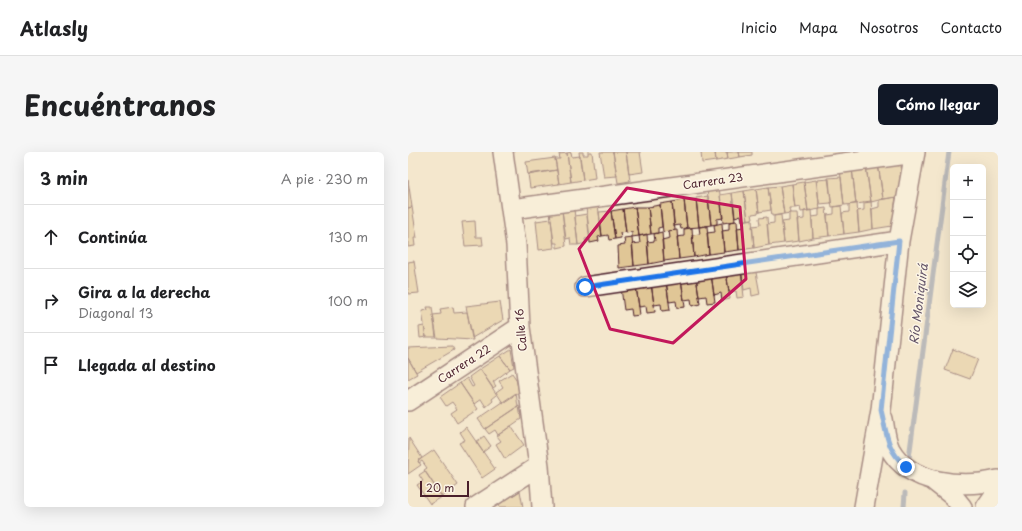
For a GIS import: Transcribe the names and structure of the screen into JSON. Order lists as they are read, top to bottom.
{
  "streets": {
    "street": ["Carrera 23", "Calle 16", "Carrera 22"]
  },
  "crossings": [
    ["Carrera 23", "Calle 16"],
    ["Calle 16", "Carrera 22"]
  ],
  "water": ["Río Moniquirá"],
  "scale_bar": "20 m",
  "page": {
    "header": "Atlasly",
    "nav": [
      "Inicio",
      "Mapa",
      "Nosotros",
      "Contacto"
    ],
    "title": "Encuéntranos",
    "buttons": "Cómo llegar",
    "heading": ["3 min", "A pie · 230 m"],
    "map_buttons": ["+", "−"],
    "list": [
      ["Continúa", "130 m"],
      ["Gira a la derecha", "Diagonal 13", "100 m"],
      "Llegada al destino"
    ],
    "scale": "20 m"
  }
}
